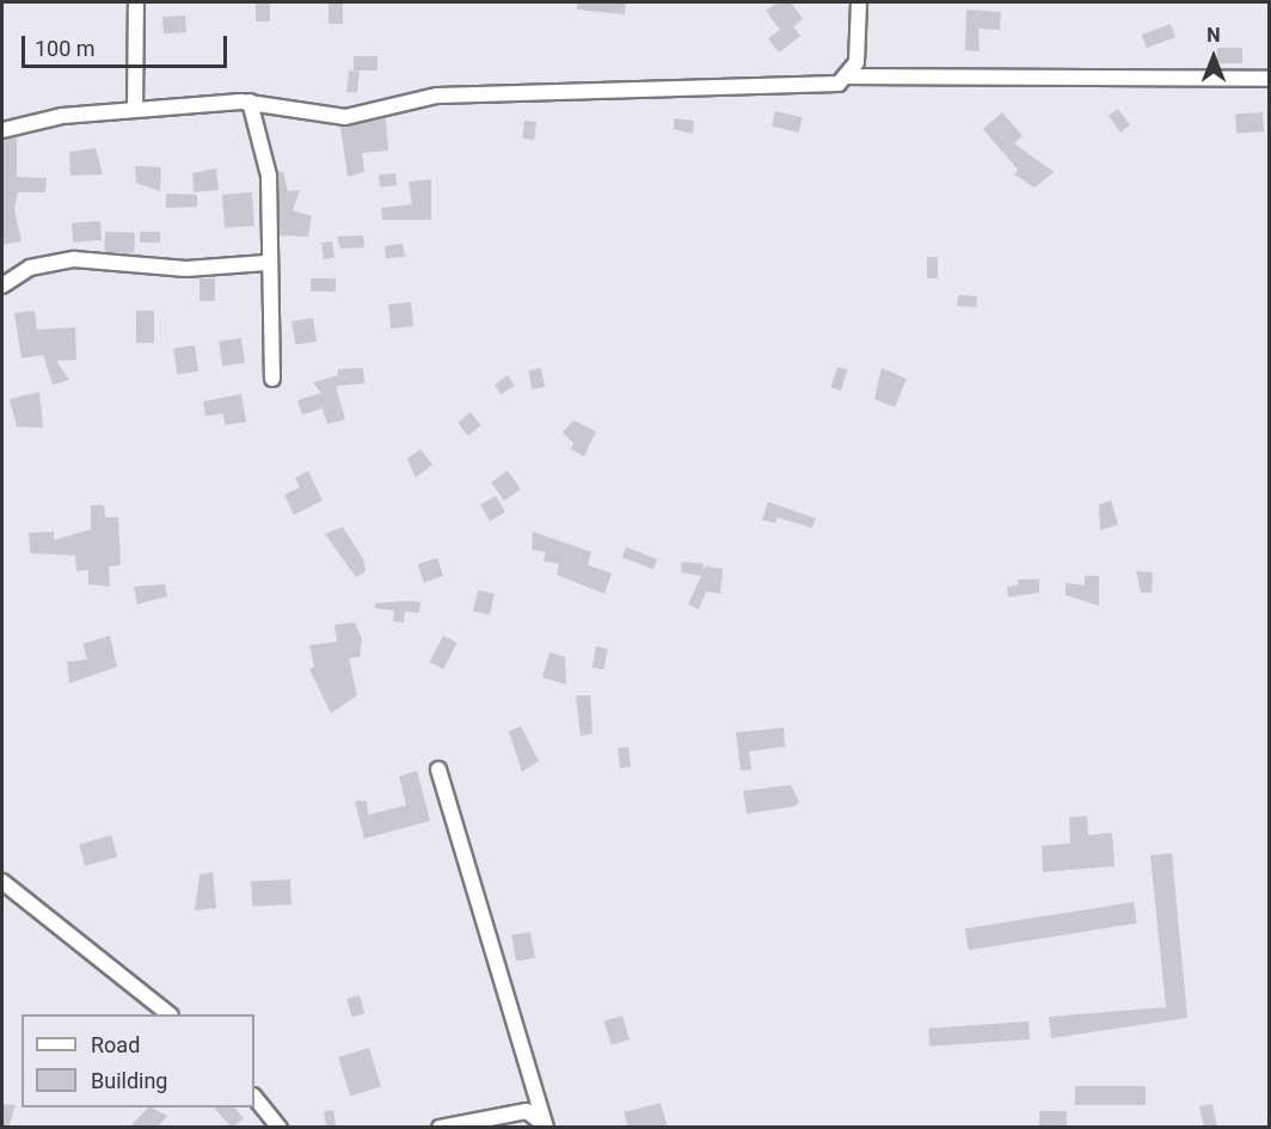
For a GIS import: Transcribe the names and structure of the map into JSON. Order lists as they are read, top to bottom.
{
  "legend": ["Road", "Building"],
  "scale_bar": "100 m",
  "north": "top"
}
